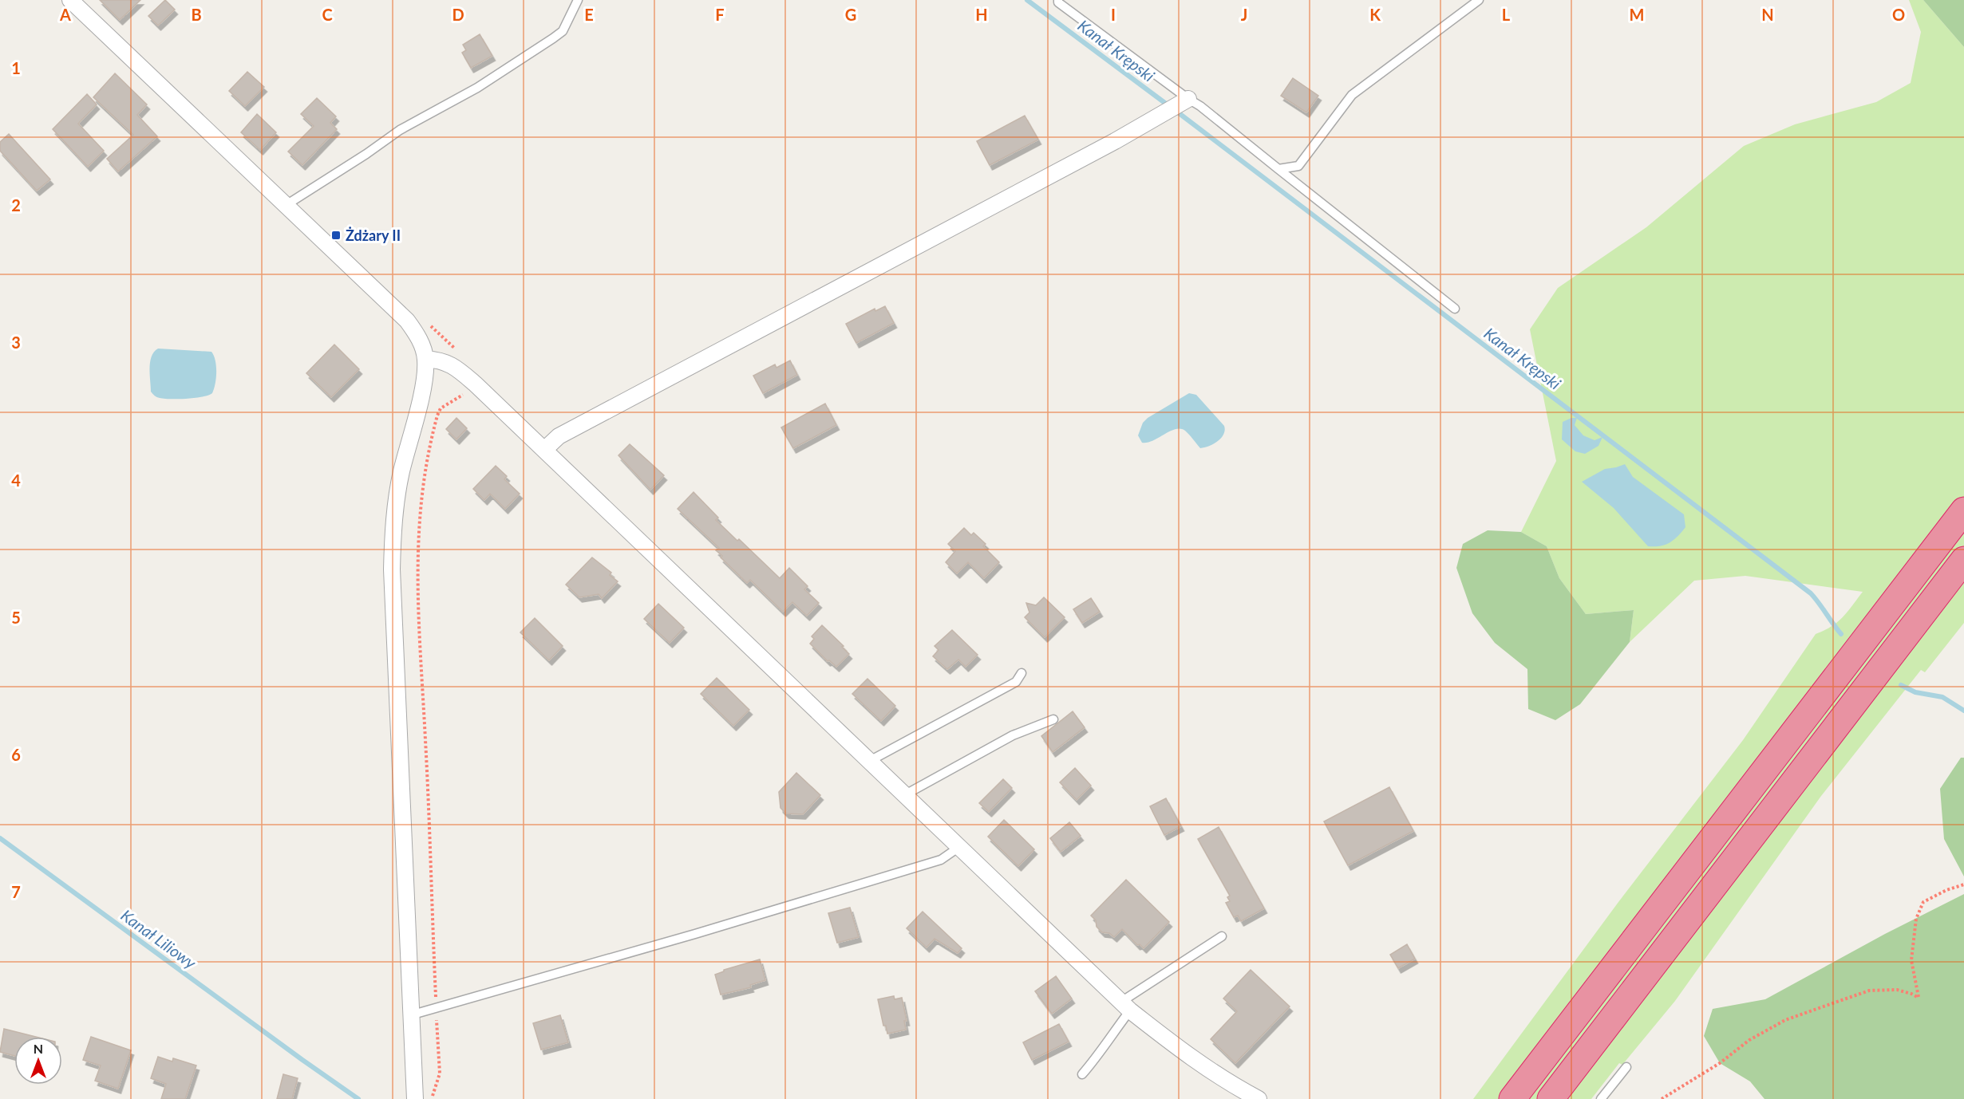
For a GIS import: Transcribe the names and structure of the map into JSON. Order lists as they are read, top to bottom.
{
  "water": ["Kanał Krępski", "Kanał Liliowy"],
  "places": {
    "transit": ["Żdżary II"]
  },
  "north": "top",
  "grid": {
    "columns": [
      "A",
      "B",
      "C",
      "D",
      "E",
      "F",
      "G",
      "H",
      "I",
      "J",
      "K",
      "L",
      "M",
      "N",
      "O"
    ],
    "rows": [
      "1",
      "2",
      "3",
      "4",
      "5",
      "6",
      "7"
    ]
  }
}
